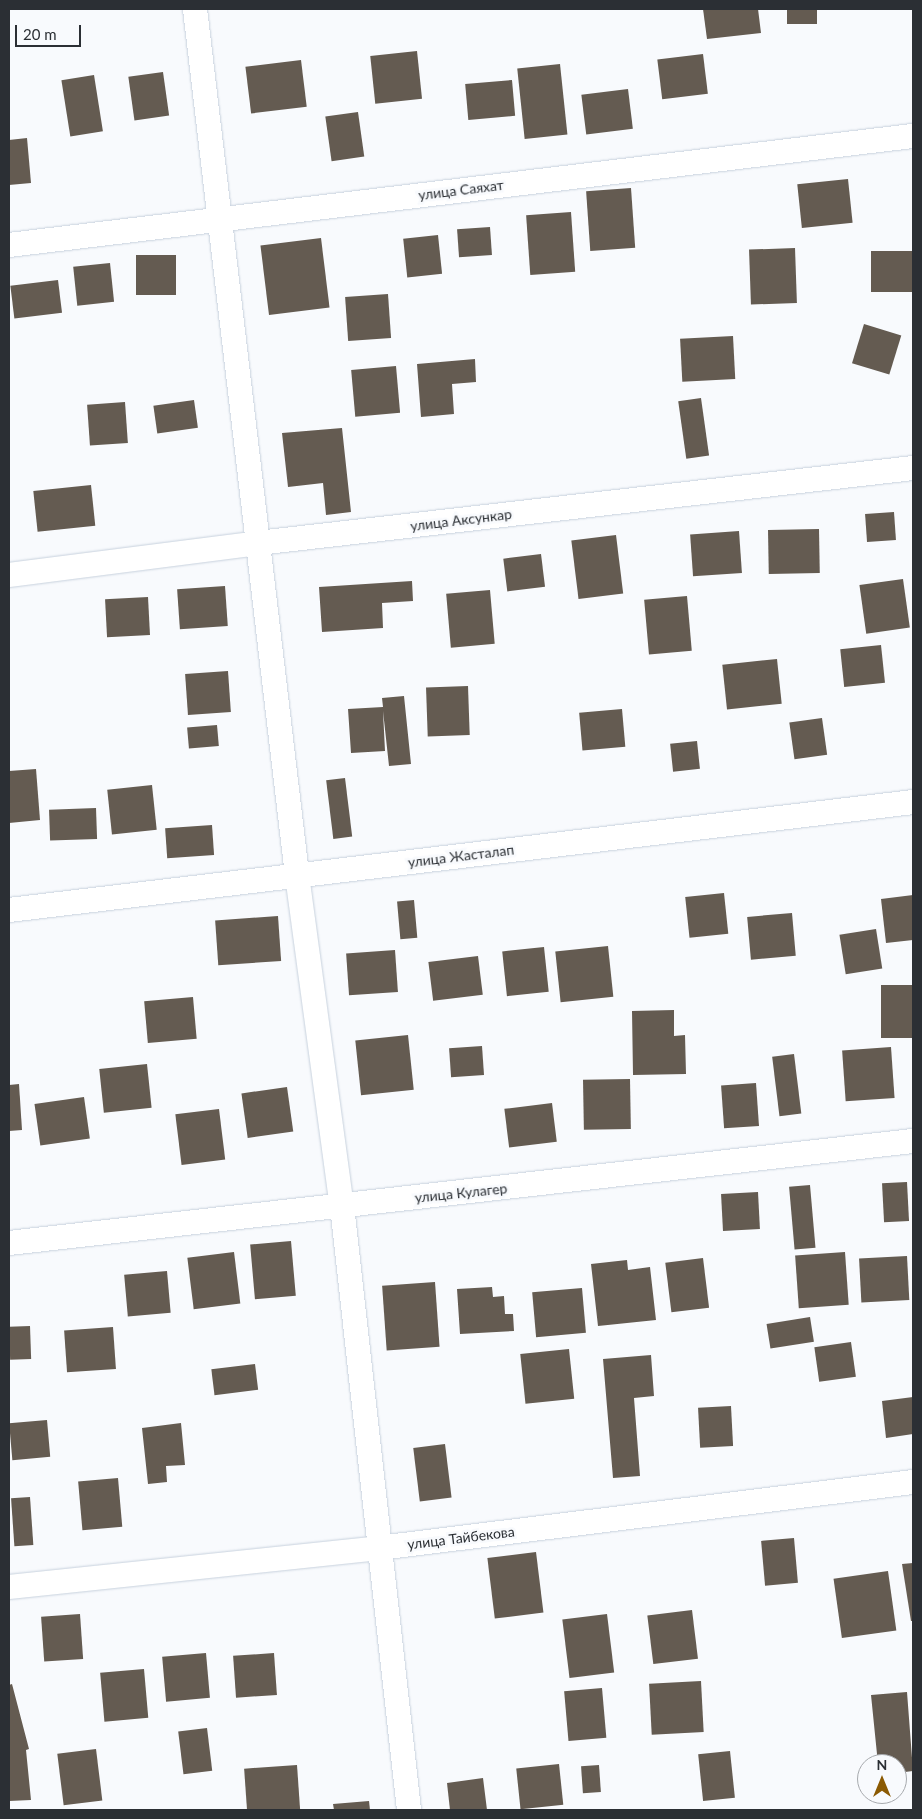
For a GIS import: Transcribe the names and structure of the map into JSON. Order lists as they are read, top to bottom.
{
  "streets": {
    "street": [
      "улица Саяхат",
      "улица Аксункар",
      "улица Жасталап",
      "улица Кулагер",
      "улица Тайбекова"
    ]
  },
  "scale_bar": "20 m",
  "north": "top"
}
